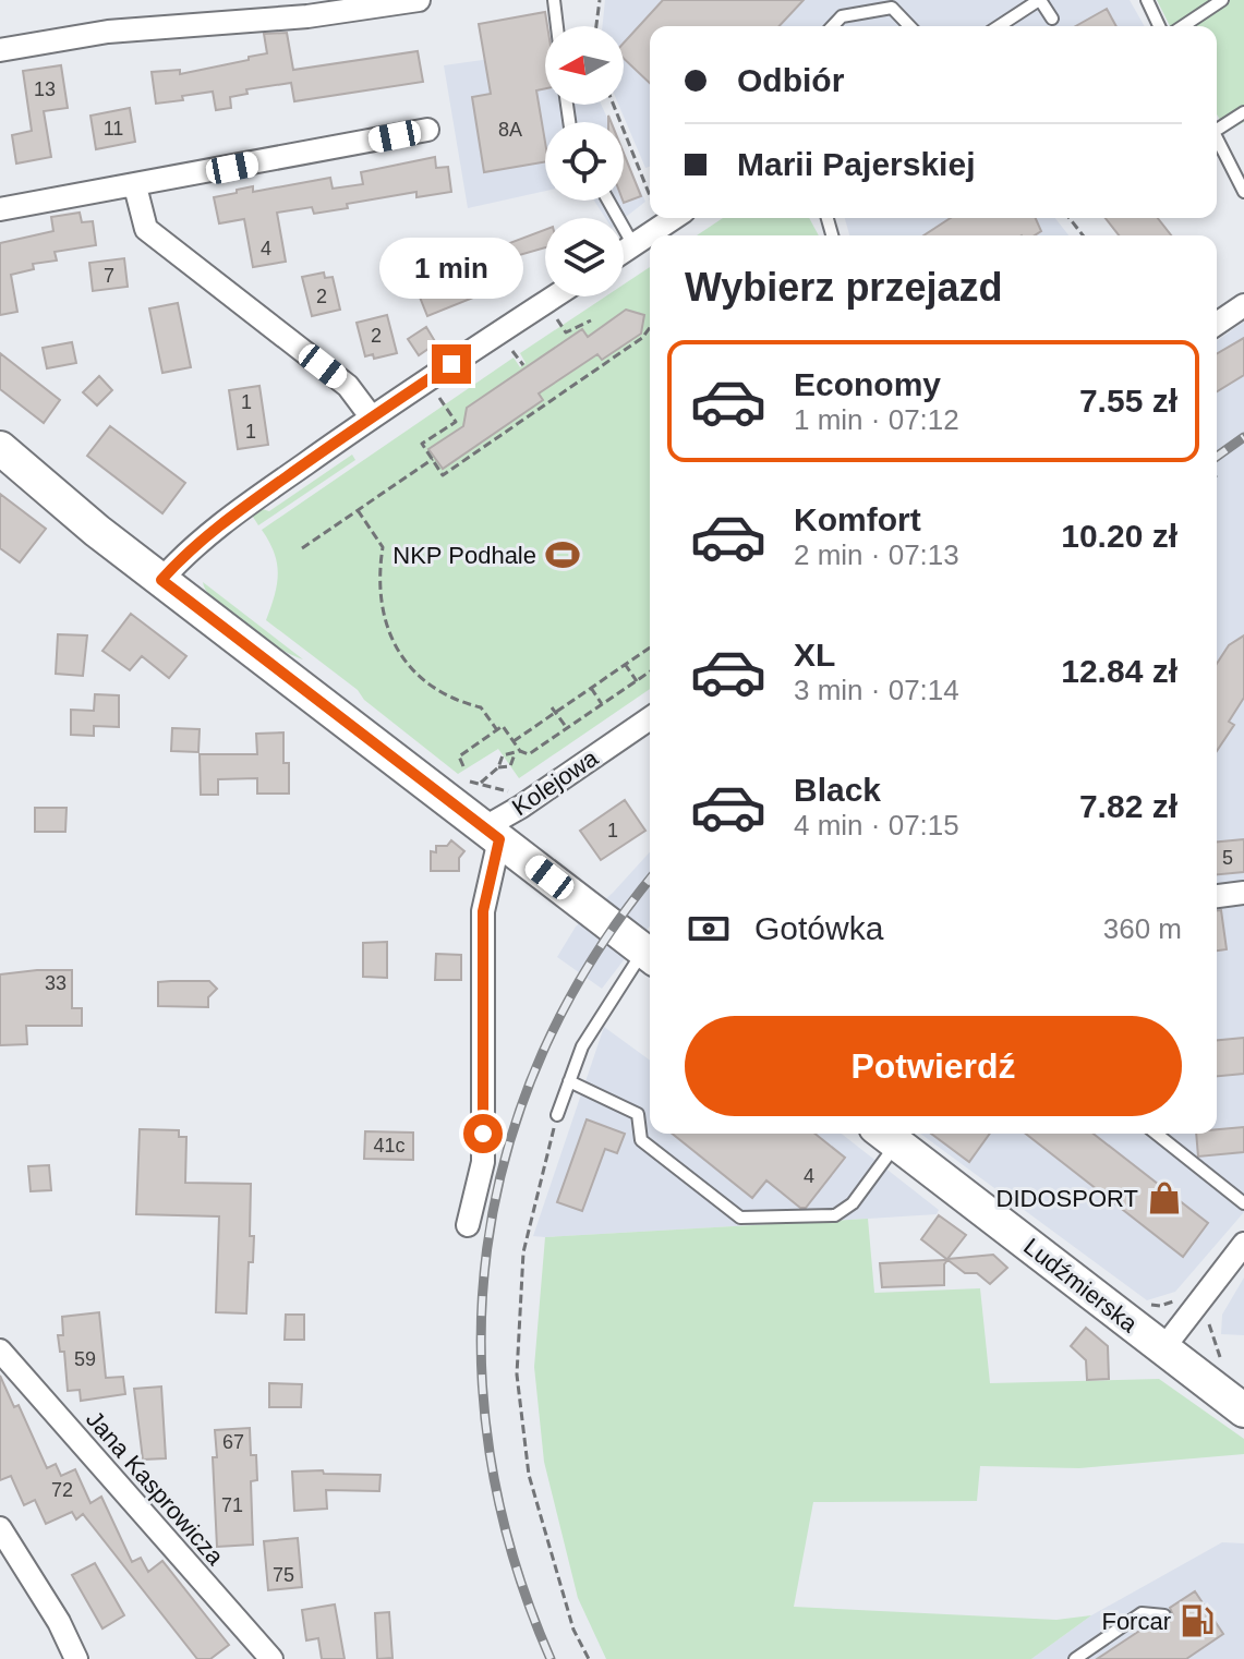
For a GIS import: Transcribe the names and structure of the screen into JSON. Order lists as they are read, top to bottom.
{
  "streets": {
    "main road": ["Kolejowa", "Ludźmierska"],
    "street": ["Jana Kasprowicza"]
  },
  "places": {
    "sports": ["NKP Podhale"],
    "shop": ["DIDOSPORT"],
    "fuel station": ["Forcar"]
  },
  "house_numbers": [
    "13",
    "11",
    "8A",
    "4",
    "7",
    "2",
    "2",
    "1",
    "1",
    "1",
    "5",
    "33",
    "41c",
    "4",
    "59",
    "67",
    "72",
    "71",
    "75"
  ],
  "north": "left",
  "page": {
    "banner": ["Odbiór", "Marii Pajerskiej"],
    "heading": "Wybierz przejazd",
    "bubble": "1 min",
    "list": [
      {
        "name": "Economy",
        "note": "1 min · 07:12",
        "value": "7.55 zł"
      },
      {
        "name": "Komfort",
        "note": "2 min · 07:13",
        "value": "10.20 zł"
      },
      {
        "name": "XL",
        "note": "3 min · 07:14",
        "value": "12.84 zł"
      },
      {
        "name": "Black",
        "note": "4 min · 07:15",
        "value": "7.82 zł"
      }
    ],
    "pay": ["Gotówka", "360 m"],
    "buttons": "Potwierdź"
  }
}
